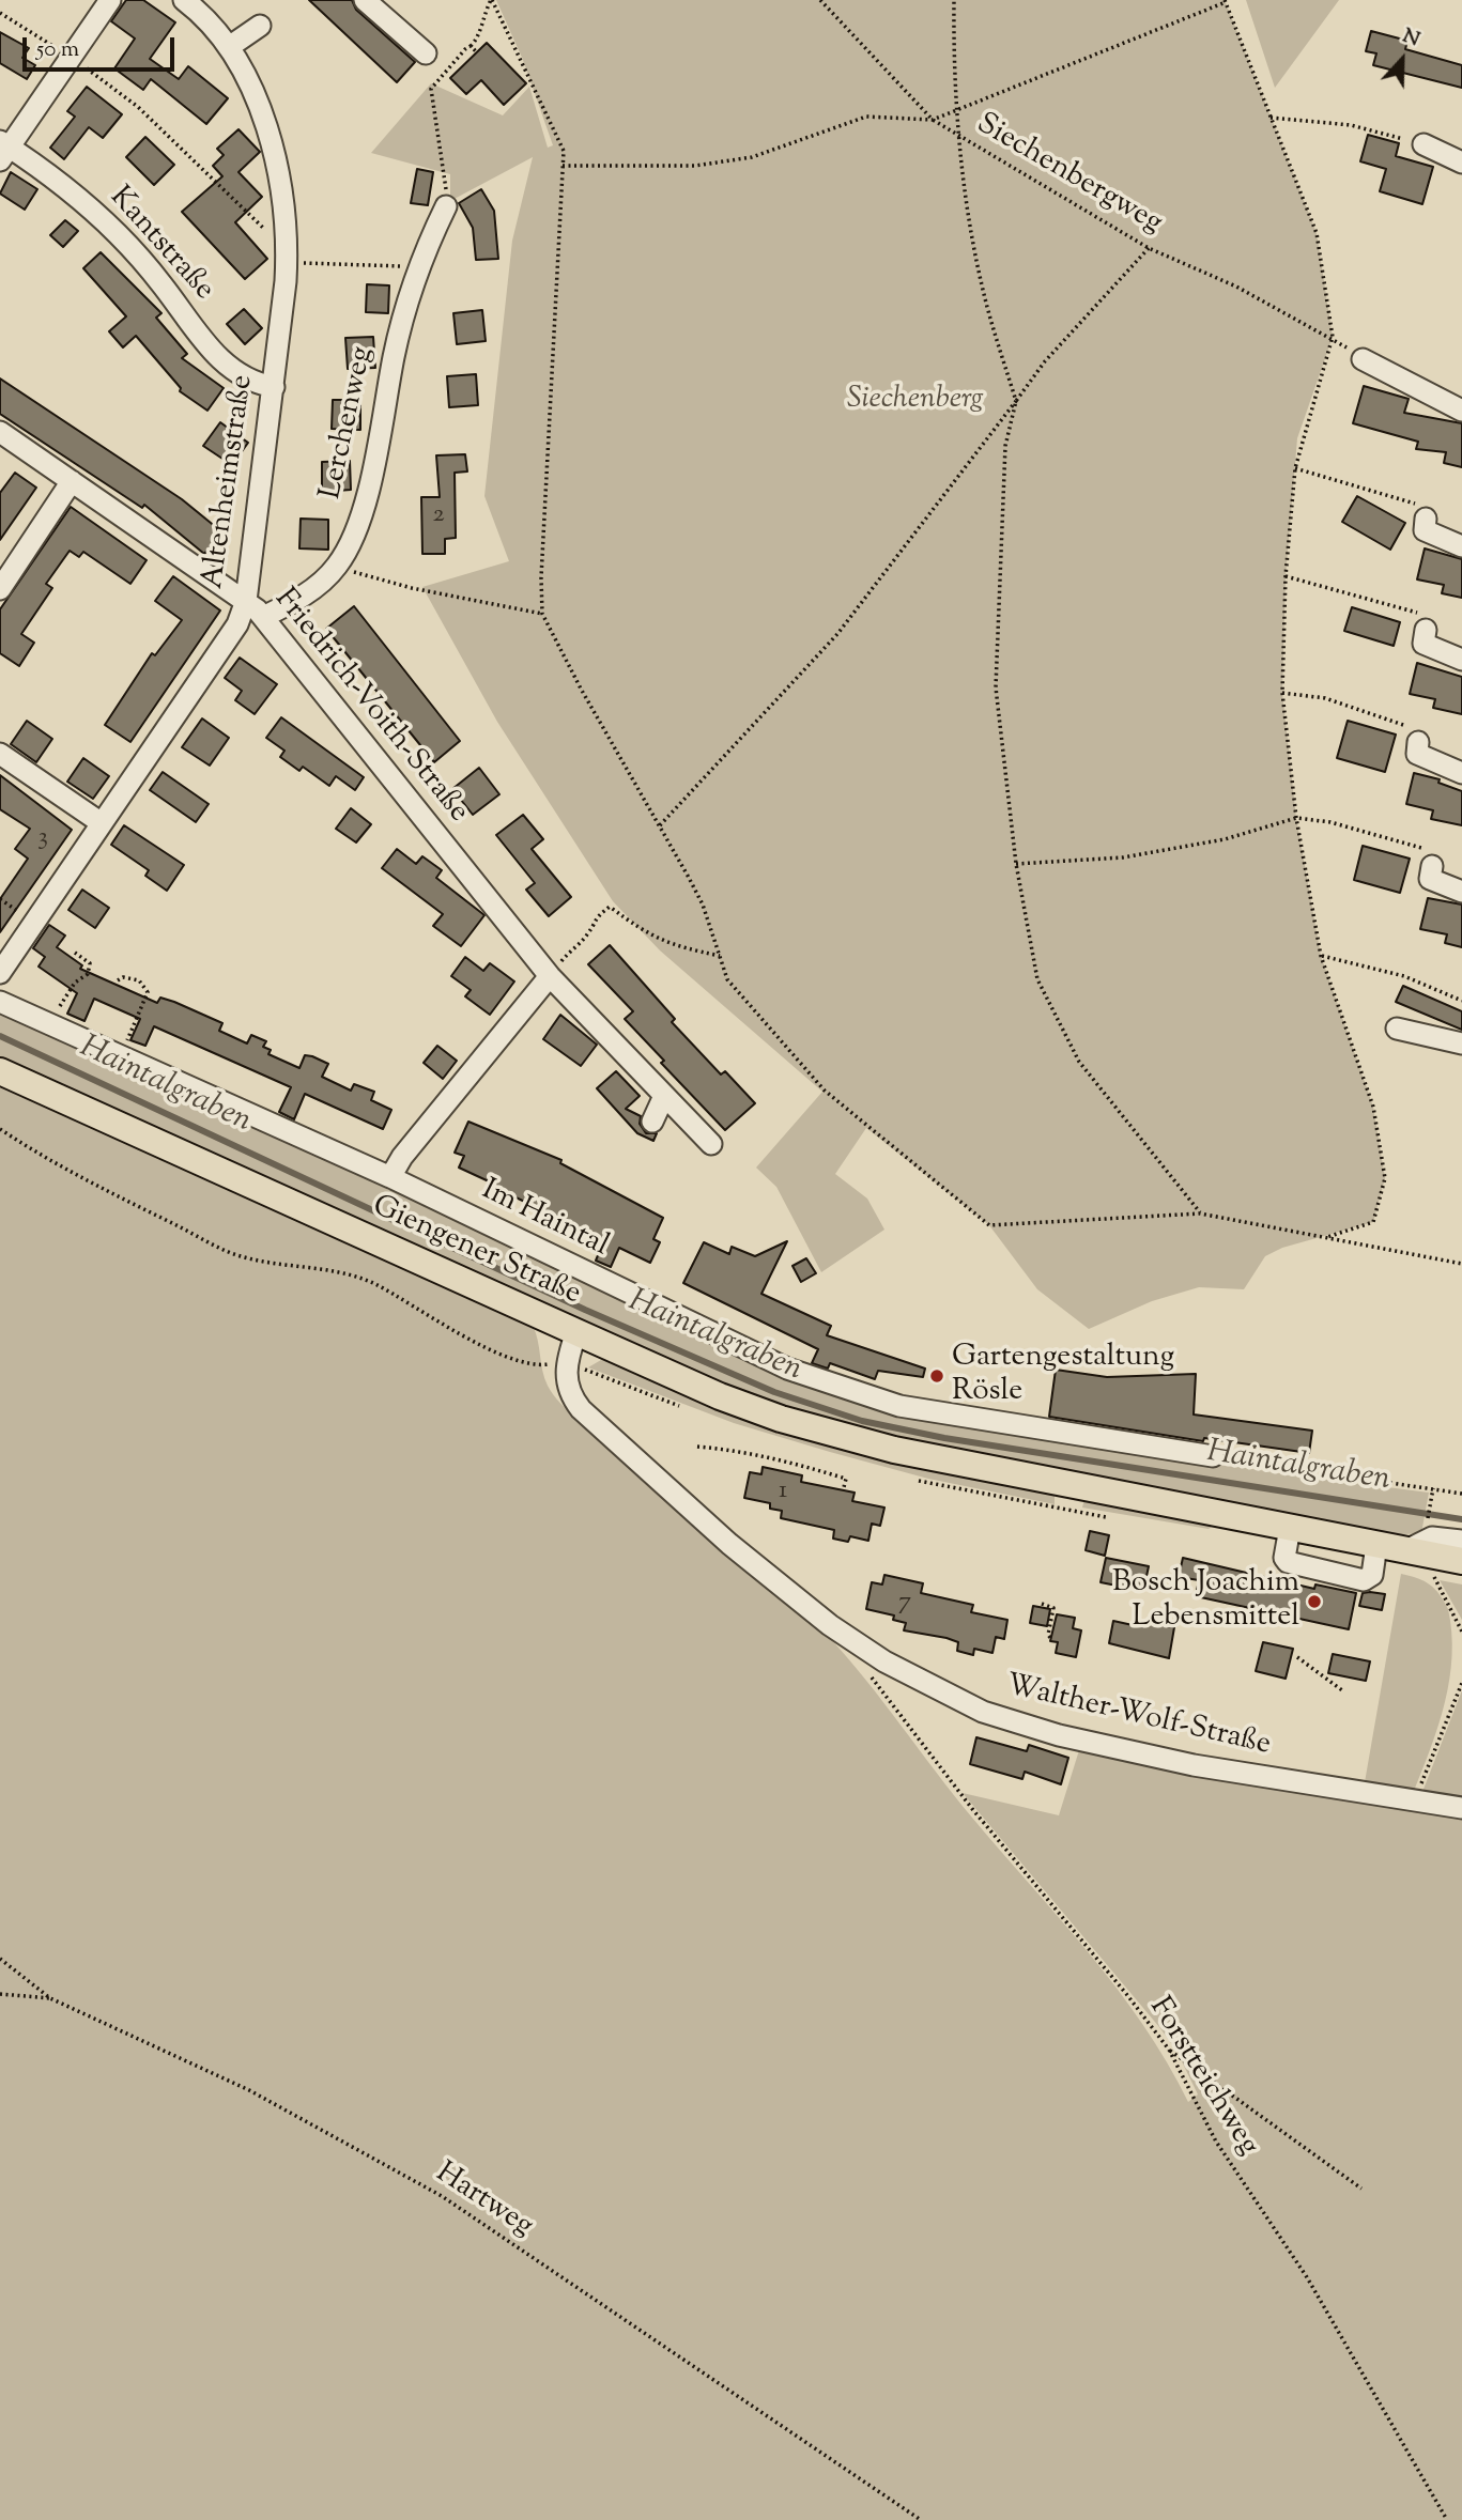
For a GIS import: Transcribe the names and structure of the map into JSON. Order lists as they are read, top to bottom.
{
  "streets": {
    "main road": ["Giengener Straße"],
    "street": [
      "Kantstraße",
      "Lerchenweg",
      "Altenheimstraße",
      "Friedrich-Voith-Straße",
      "Im Haintal",
      "Walther-Wolf-Straße"
    ],
    "path": ["Siechenbergweg", "Forstteichweg", "Hartweg"]
  },
  "crossings": [
    ["Kantstraße", "Altenheimstraße"],
    ["Lerchenweg", "Friedrich-Voith-Straße"],
    ["Altenheimstraße", "Friedrich-Voith-Straße"],
    ["Giengener Straße", "Walther-Wolf-Straße"],
    ["Walther-Wolf-Straße", "Forstteichweg"]
  ],
  "water": ["Haintalgraben"],
  "parks": ["Siechenberg"],
  "places": ["Gartengestaltung Rösle", "Bosch Joachim Lebensmittel"],
  "house_numbers": [
    "2",
    "3",
    "1",
    "7"
  ],
  "scale_bar": "50 m",
  "north": "top"
}
